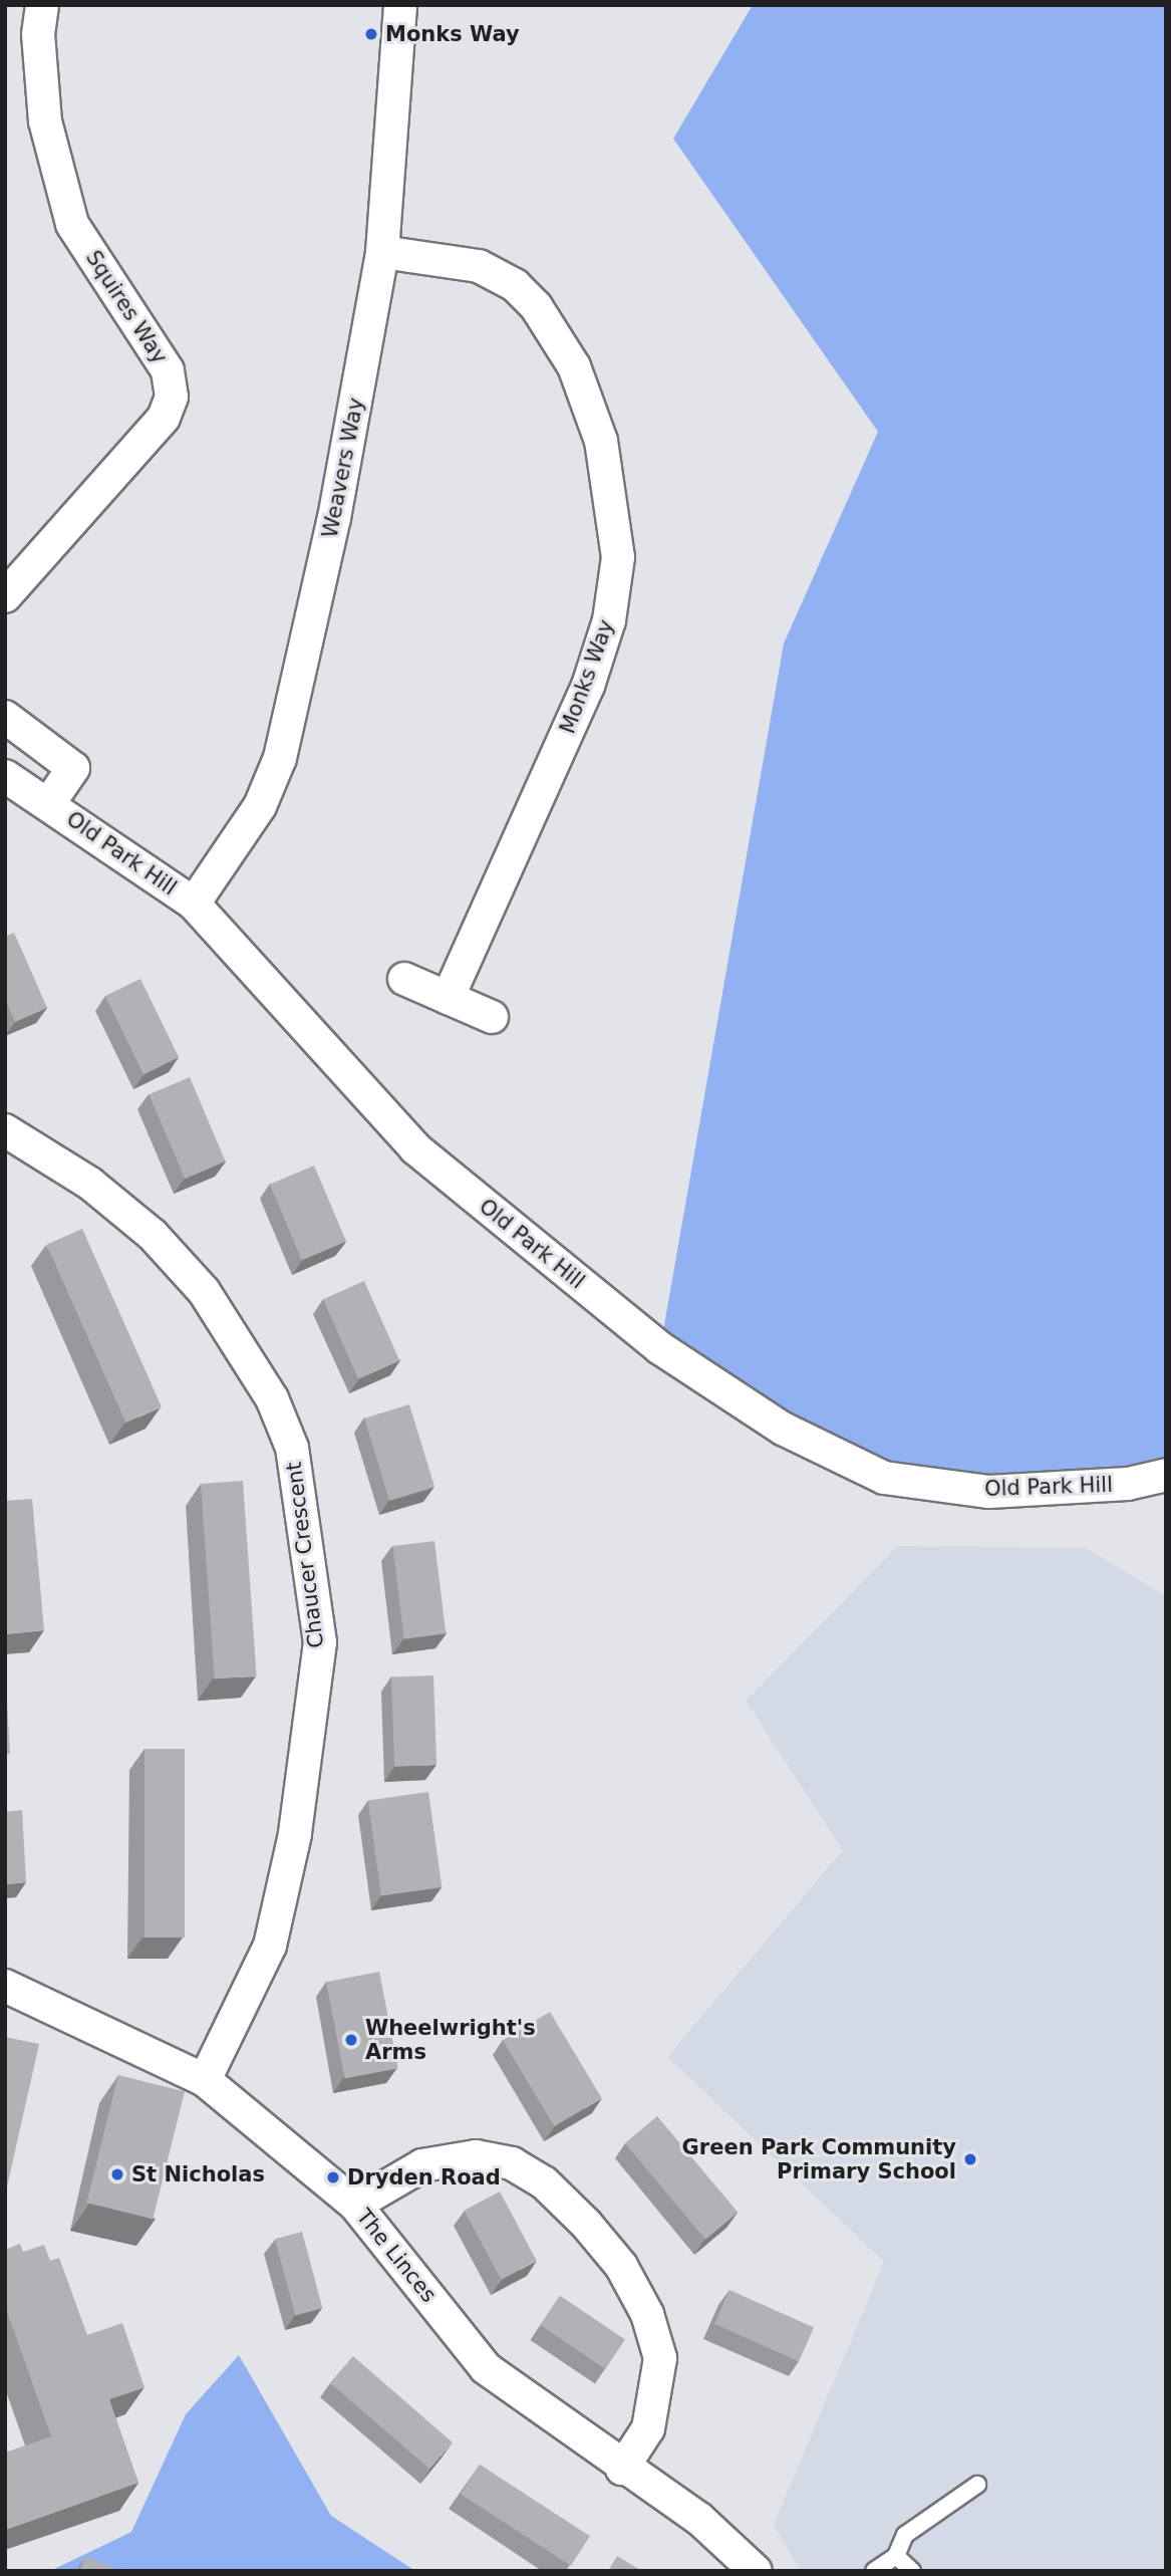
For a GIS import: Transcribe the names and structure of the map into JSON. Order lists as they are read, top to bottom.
{
  "streets": {
    "street": [
      "Squires Way",
      "Weavers Way",
      "Monks Way",
      "Old Park Hill",
      "Chaucer Crescent",
      "The Linces"
    ]
  },
  "crossings": [
    ["Weavers Way", "Monks Way"],
    ["Weavers Way", "Old Park Hill"],
    ["Chaucer Crescent", "The Linces"]
  ],
  "places": [
    "Monks Way",
    "Wheelwright's Arms",
    "Green Park Community Primary School",
    "St Nicholas",
    "Dryden Road"
  ]
}
